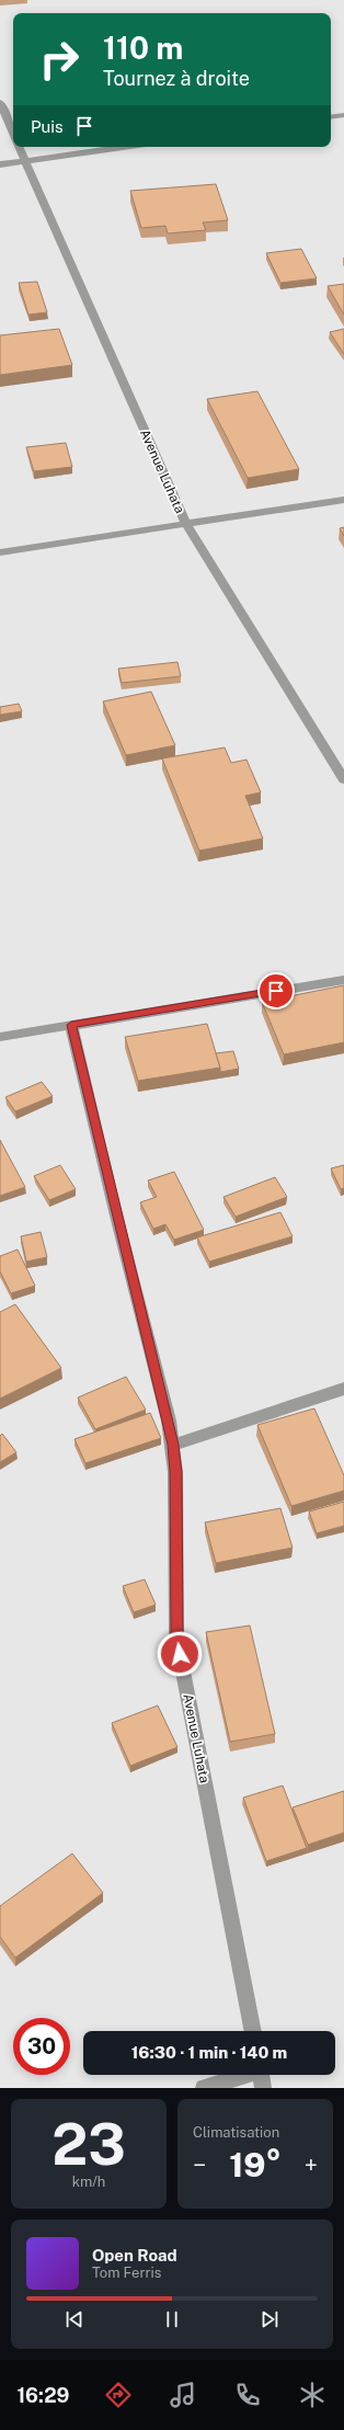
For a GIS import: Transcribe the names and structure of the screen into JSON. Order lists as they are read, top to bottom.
{
  "streets": {
    "street": ["Avenue Luhata"]
  },
  "page": {
    "turn": ["110 m", "Tournez à droite"],
    "then": "Puis",
    "limit": "30",
    "trip": "16:30 · 1 min · 140 m",
    "tile": [
      ["23", "km/h"],
      "Climatisation"
    ],
    "heat": ["−", "19°", "+"],
    "song": ["Open Road", "Tom Ferris"],
    "tabs": "16:29"
  }
}
